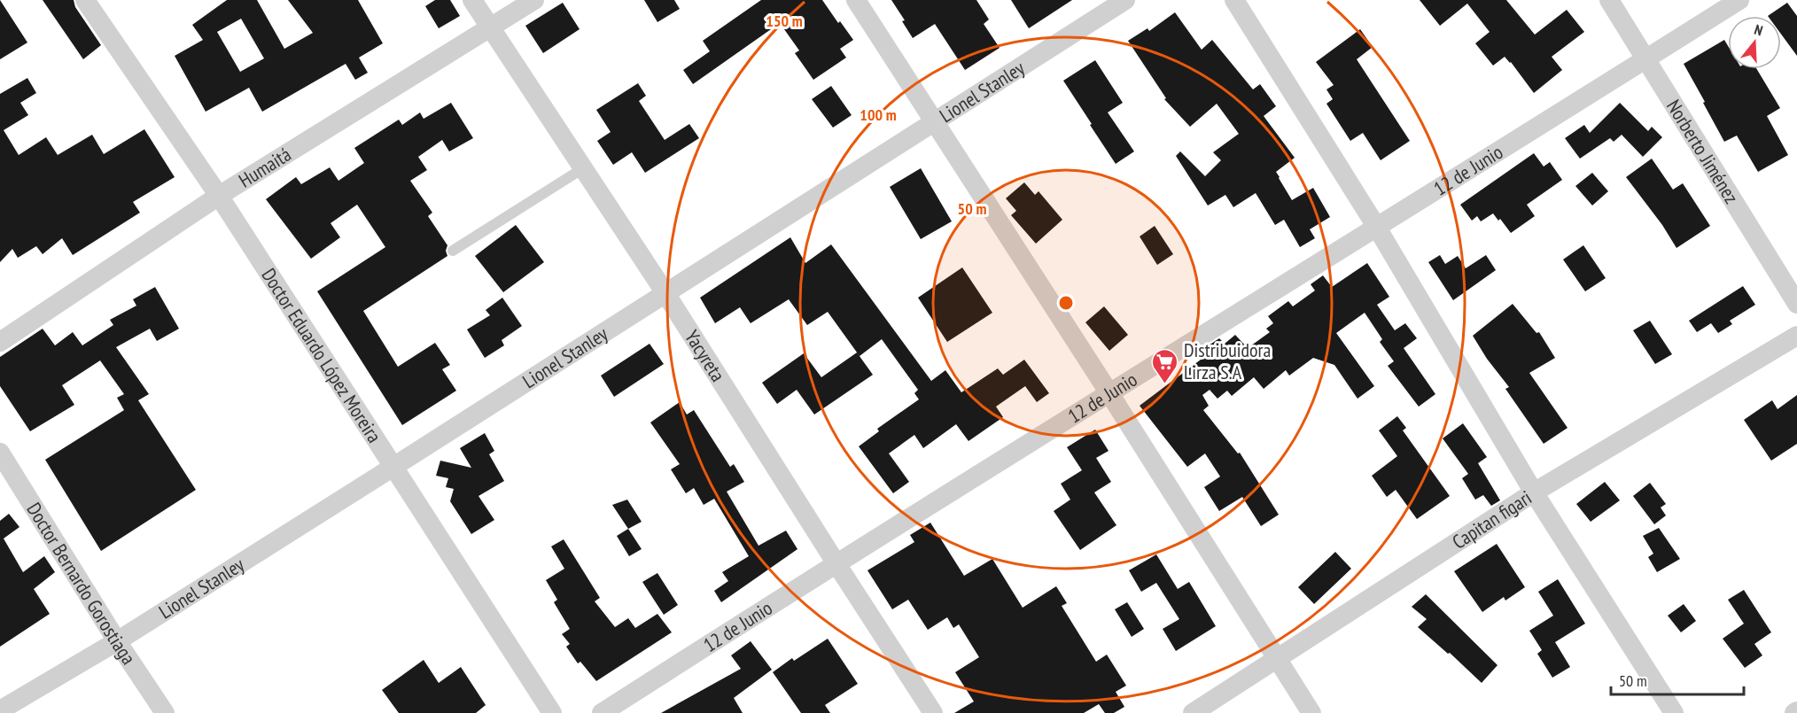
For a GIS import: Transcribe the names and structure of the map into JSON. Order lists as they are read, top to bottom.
{
  "streets": {
    "street": [
      "Lionel Stanley",
      "Norberto Jiménez",
      "Humaitá",
      "12 de Junio",
      "Doctor Eduardo López Moreira",
      "Yacyreta",
      "Capitan figari",
      "Doctor Bernardo Gorostiaga"
    ]
  },
  "crossings": [
    ["Lionel Stanley", "Doctor Eduardo López Moreira"],
    ["Lionel Stanley", "Yacyreta"],
    ["Lionel Stanley", "Doctor Bernardo Gorostiaga"],
    ["Norberto Jiménez", "12 de Junio"],
    ["Humaitá", "Doctor Eduardo López Moreira"],
    ["Humaitá", "Yacyreta"],
    ["12 de Junio", "Yacyreta"]
  ],
  "places": {
    "supermarket": ["Distribuidora Lirza S.A"]
  },
  "scale_bar": "50 m",
  "north": "top",
  "rings": ["150 m", "100 m", "50 m"]
}
